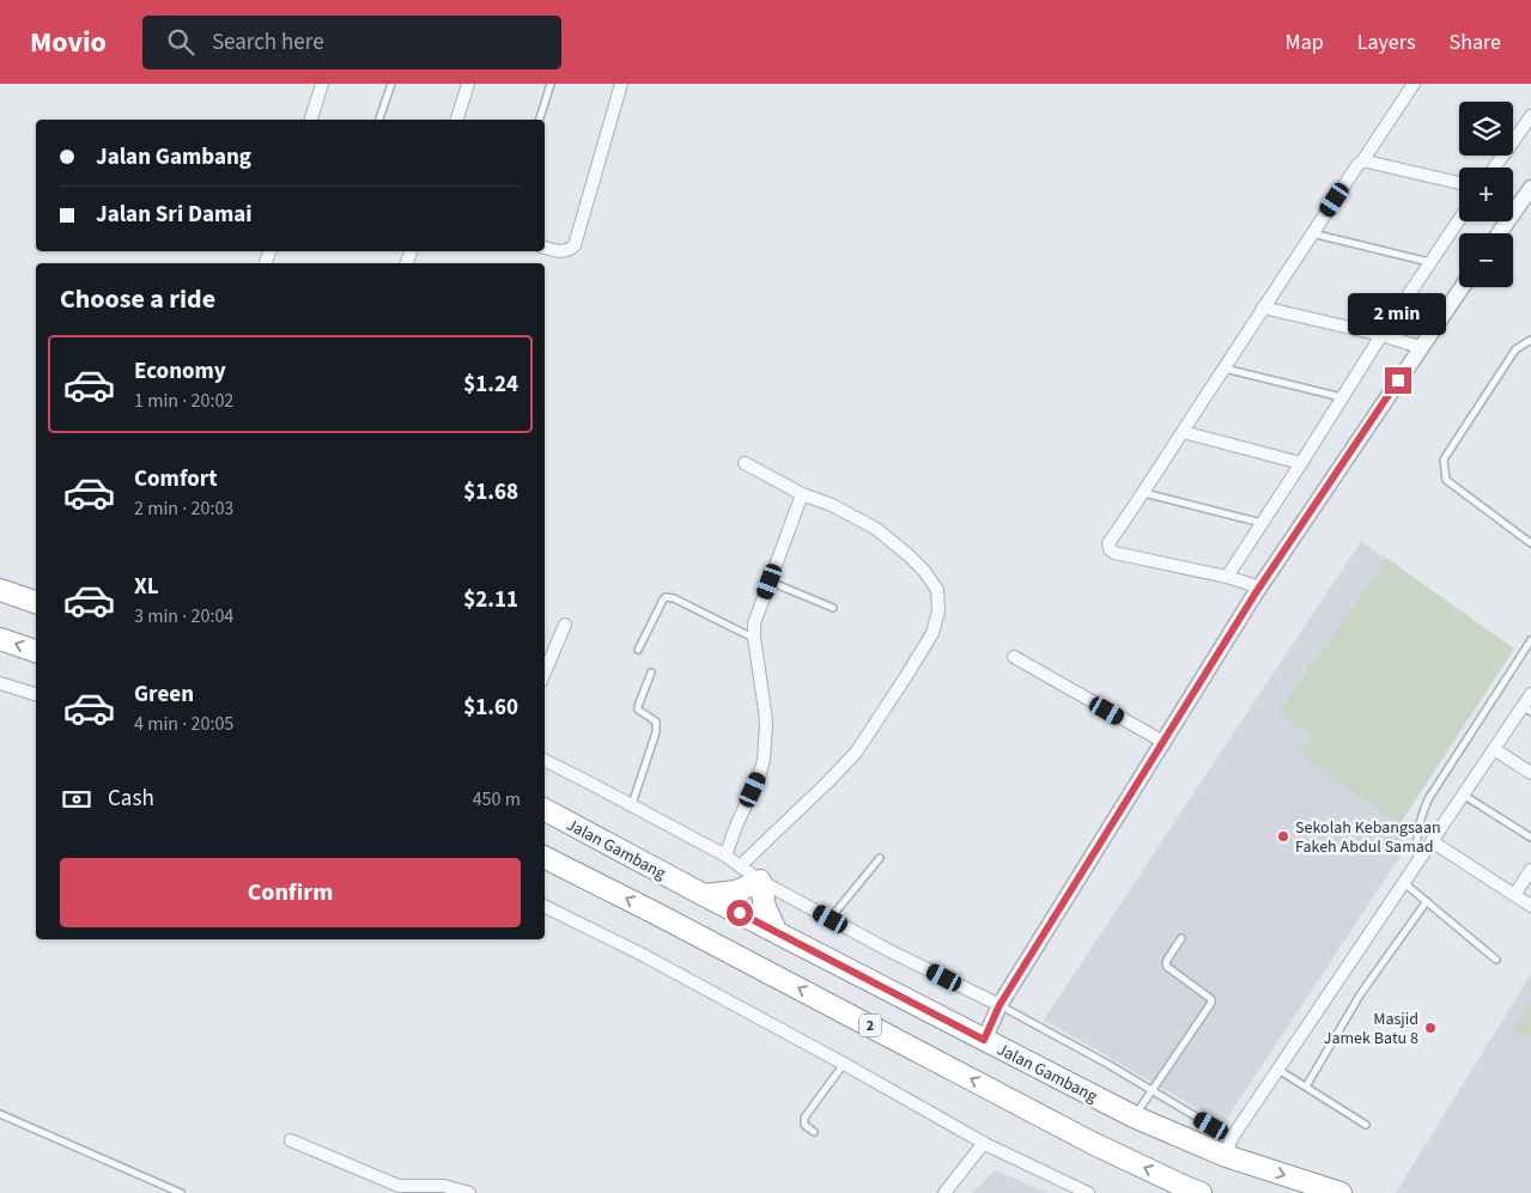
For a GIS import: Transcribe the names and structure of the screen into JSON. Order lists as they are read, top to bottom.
{
  "streets": {
    "highway": ["Jalan Gambang", "2"]
  },
  "places": ["Sekolah Kebangsaan Fakeh Abdul Samad", "Masjid Jamek Batu 8"],
  "page": {
    "header": "Movio",
    "search": "Search here",
    "nav": ["Map", "Layers", "Share"],
    "map_buttons": ["+", "−"],
    "banner": ["Jalan Gambang", "Jalan Sri Damai"],
    "heading": "Choose a ride",
    "bubble": "2 min",
    "list": [
      {
        "name": "Economy",
        "note": "1 min · 20:02",
        "value": "$1.24"
      },
      {
        "name": "Comfort",
        "note": "2 min · 20:03",
        "value": "$1.68"
      },
      {
        "name": "XL",
        "note": "3 min · 20:04",
        "value": "$2.11"
      },
      {
        "name": "Green",
        "note": "4 min · 20:05",
        "value": "$1.60"
      }
    ],
    "pay": ["Cash", "450 m"],
    "buttons": "Confirm"
  }
}
